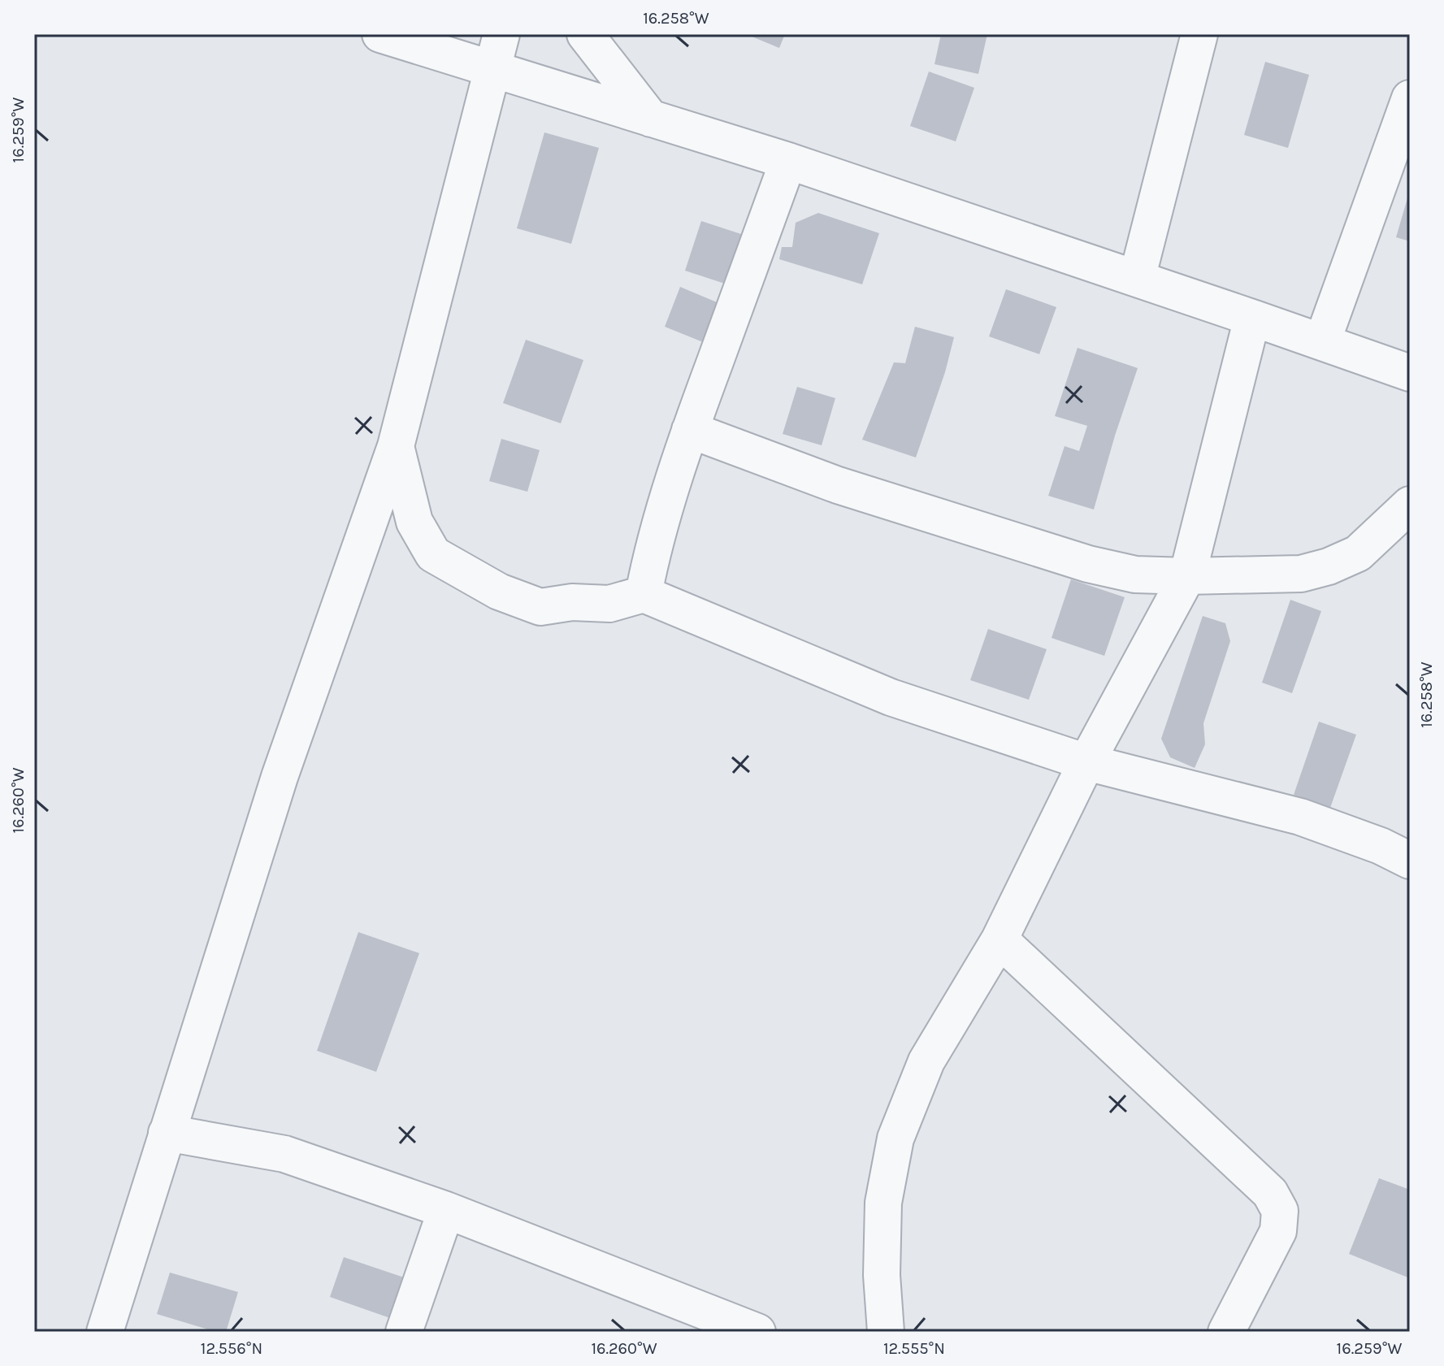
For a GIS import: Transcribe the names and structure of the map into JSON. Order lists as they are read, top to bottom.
{
  "coordinates": [
    "16.258°W",
    "16.259°W",
    "16.260°W",
    "12.556°N",
    "12.555°N"
  ]
}
